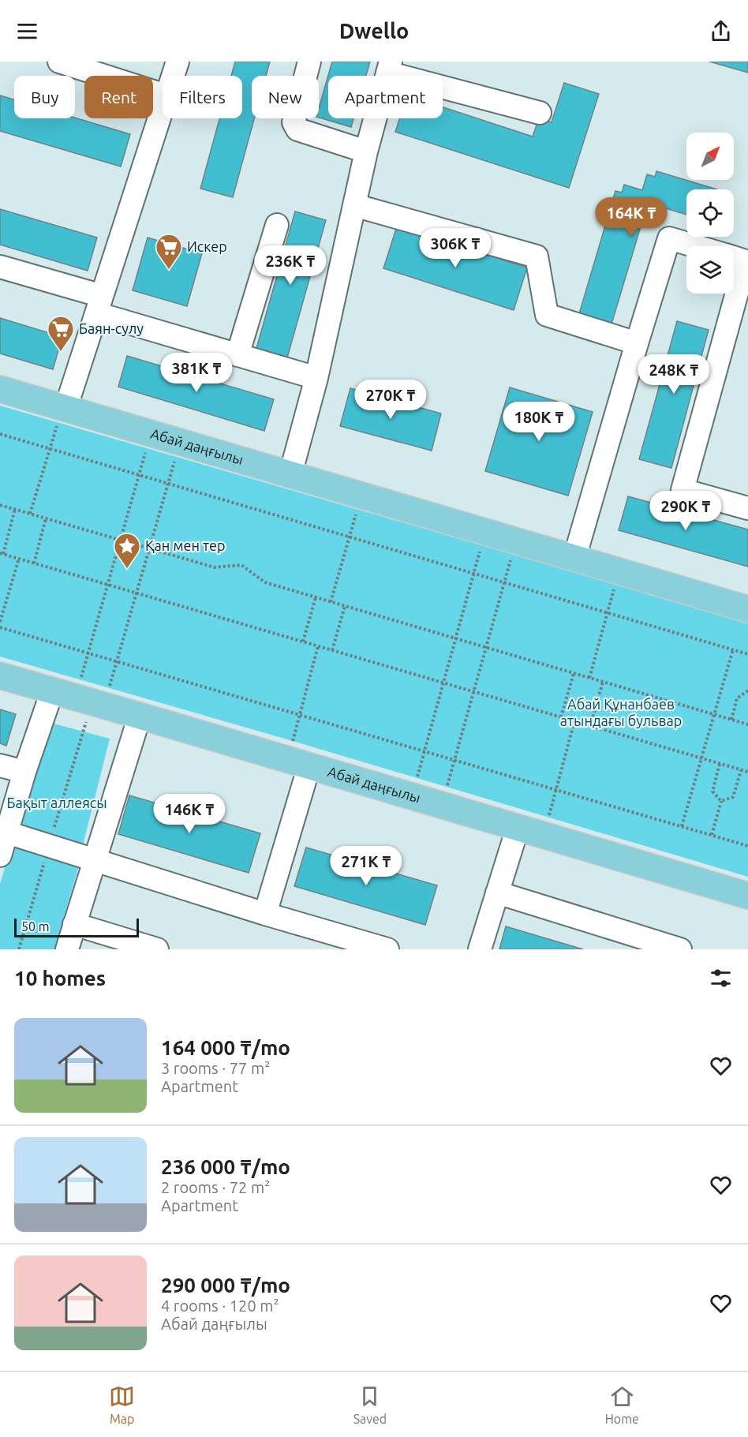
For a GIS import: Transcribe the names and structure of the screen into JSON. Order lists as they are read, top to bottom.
{
  "streets": {
    "main road": ["Абай даңғылы"]
  },
  "parks": ["Абай Құнанбаев атындағы бульвар", "Бақыт аллеясы"],
  "places": {
    "supermarket": ["Искер", "Баян-сулу"],
    "place": ["Қан мен тер"]
  },
  "scale_bar": "50 m",
  "north": "top right",
  "page": {
    "header": "Dwello",
    "chip": [
      "Buy",
      "Rent",
      "Filters",
      "New",
      "Apartment"
    ],
    "price": [
      "164K ₸",
      "306K ₸",
      "236K ₸",
      "381K ₸",
      "248K ₸",
      "270K ₸",
      "180K ₸",
      "290K ₸",
      "146K ₸",
      "271K ₸"
    ],
    "scale": "50 m",
    "heading": "10 homes",
    "list": [
      {
        "name": "164 000 ₸/mo",
        "note": "3 rooms · 77 m² · Apartment"
      },
      {
        "name": "236 000 ₸/mo",
        "note": "2 rooms · 72 m² · Apartment"
      },
      {
        "name": "290 000 ₸/mo",
        "note": "4 rooms · 120 m² · Абай даңғылы"
      }
    ],
    "tabs": ["Map", "Saved", "Home"]
  }
}
